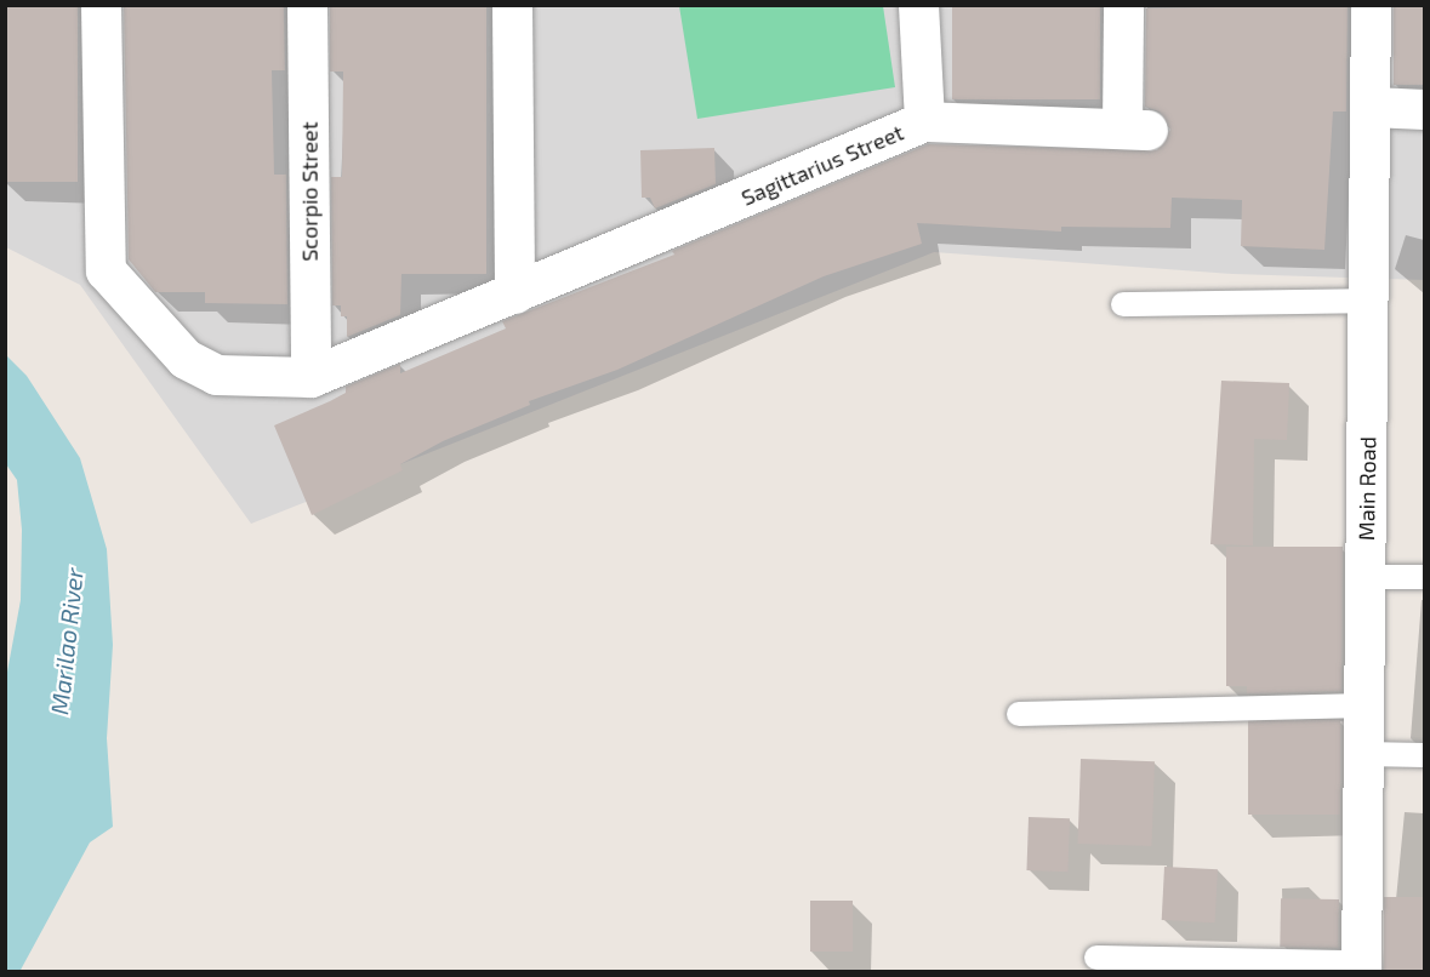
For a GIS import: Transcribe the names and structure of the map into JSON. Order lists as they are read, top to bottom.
{
  "streets": {
    "street": ["Sagittarius Street", "Scorpio Street", "Main Road"]
  },
  "crossings": [
    ["Sagittarius Street", "Scorpio Street"]
  ],
  "water": ["Marilao River"]
}
